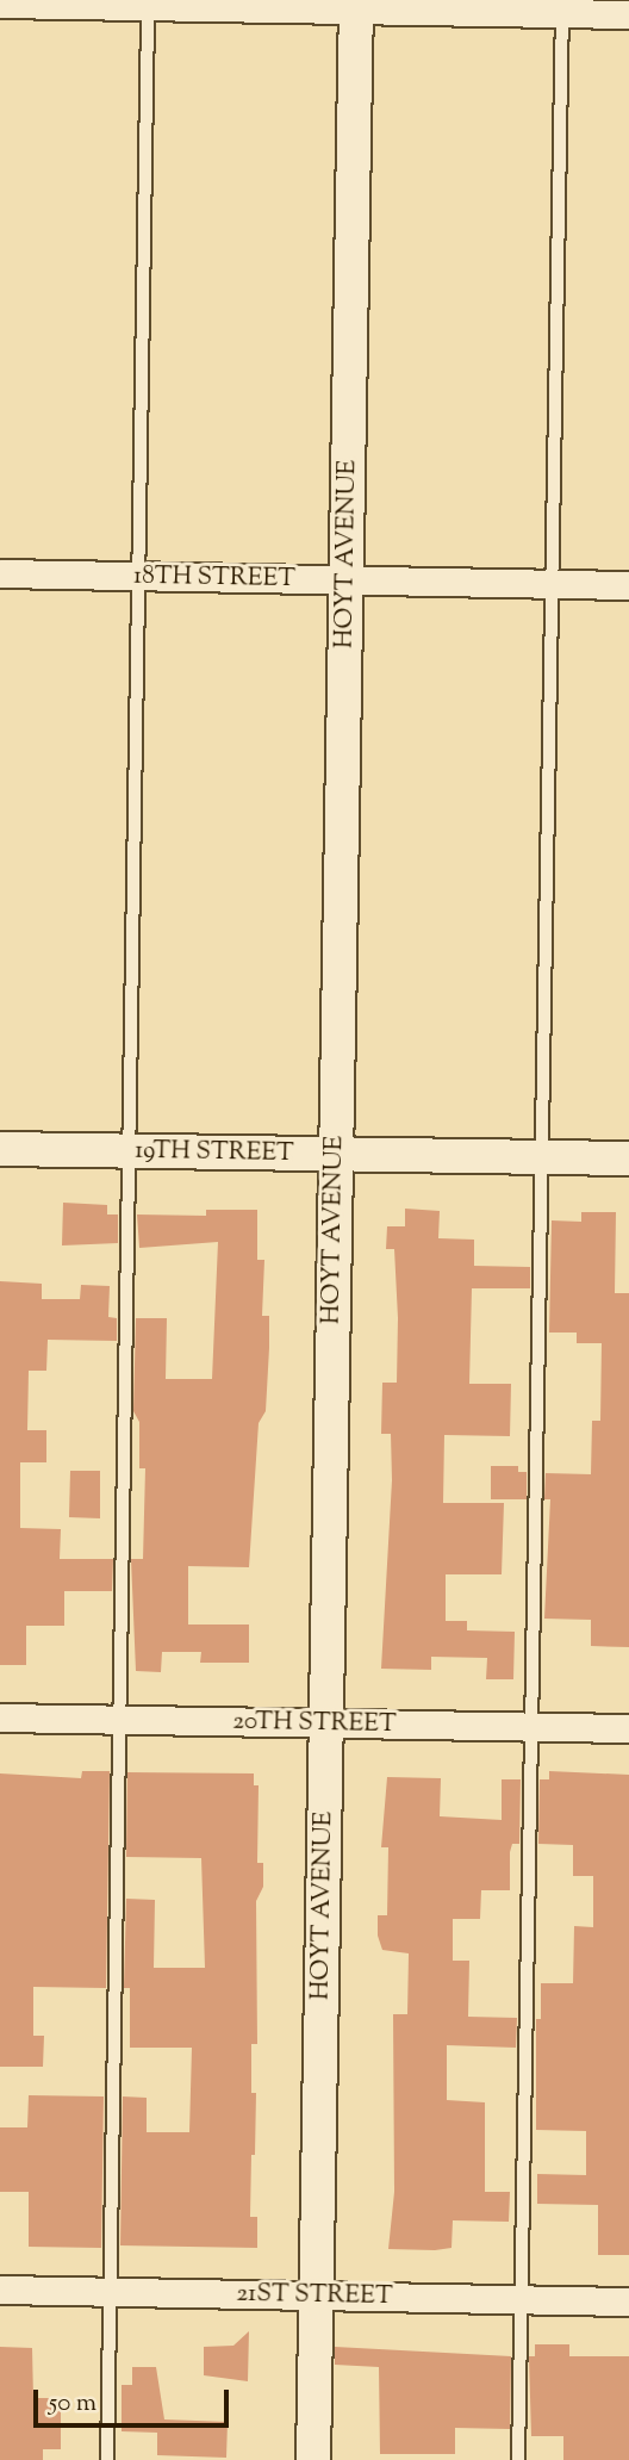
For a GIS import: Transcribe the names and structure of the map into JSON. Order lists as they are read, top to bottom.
{
  "streets": {
    "street": [
      "HOYT AVENUE",
      "18TH STREET",
      "19TH STREET",
      "20TH STREET",
      "21ST STREET"
    ]
  },
  "crossings": [
    ["HOYT AVENUE", "18TH STREET"],
    ["HOYT AVENUE", "19TH STREET"],
    ["HOYT AVENUE", "20TH STREET"],
    ["HOYT AVENUE", "21ST STREET"]
  ],
  "scale_bar": "50 m"
}
